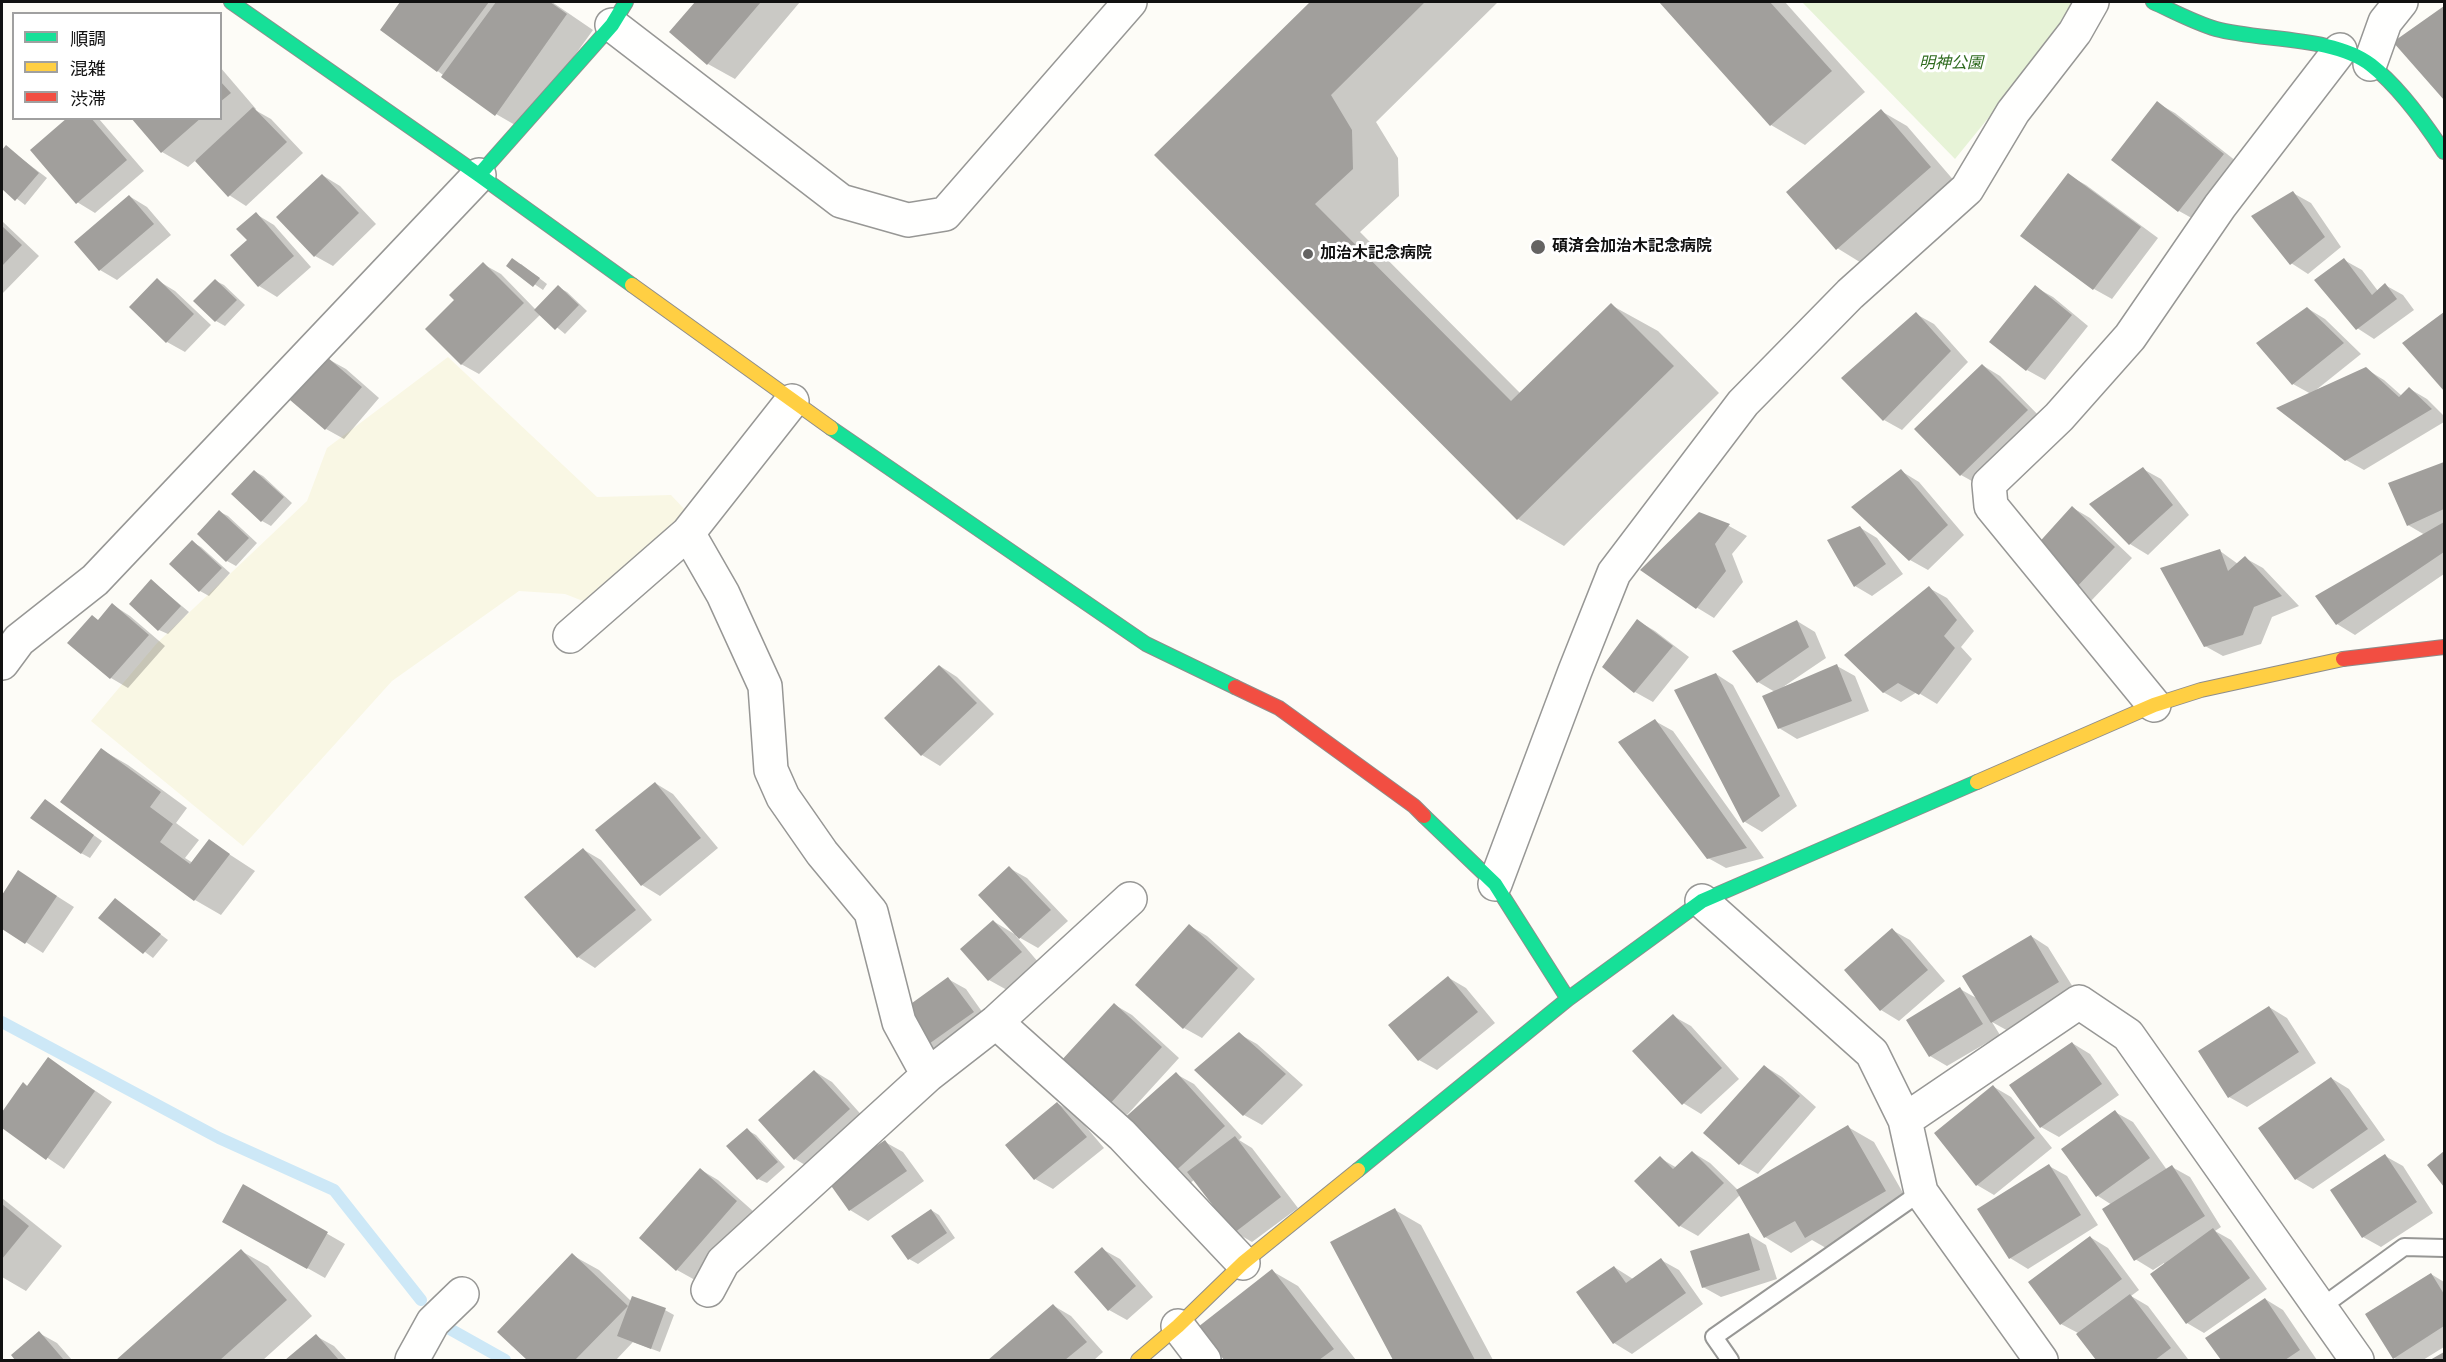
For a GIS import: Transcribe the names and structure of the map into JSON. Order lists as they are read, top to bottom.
{
  "parks": ["明神公園"],
  "places": ["碩済会加治木記念病院", "加治木記念病院"],
  "legend": ["順調", "混雑", "渋滞"]
}
